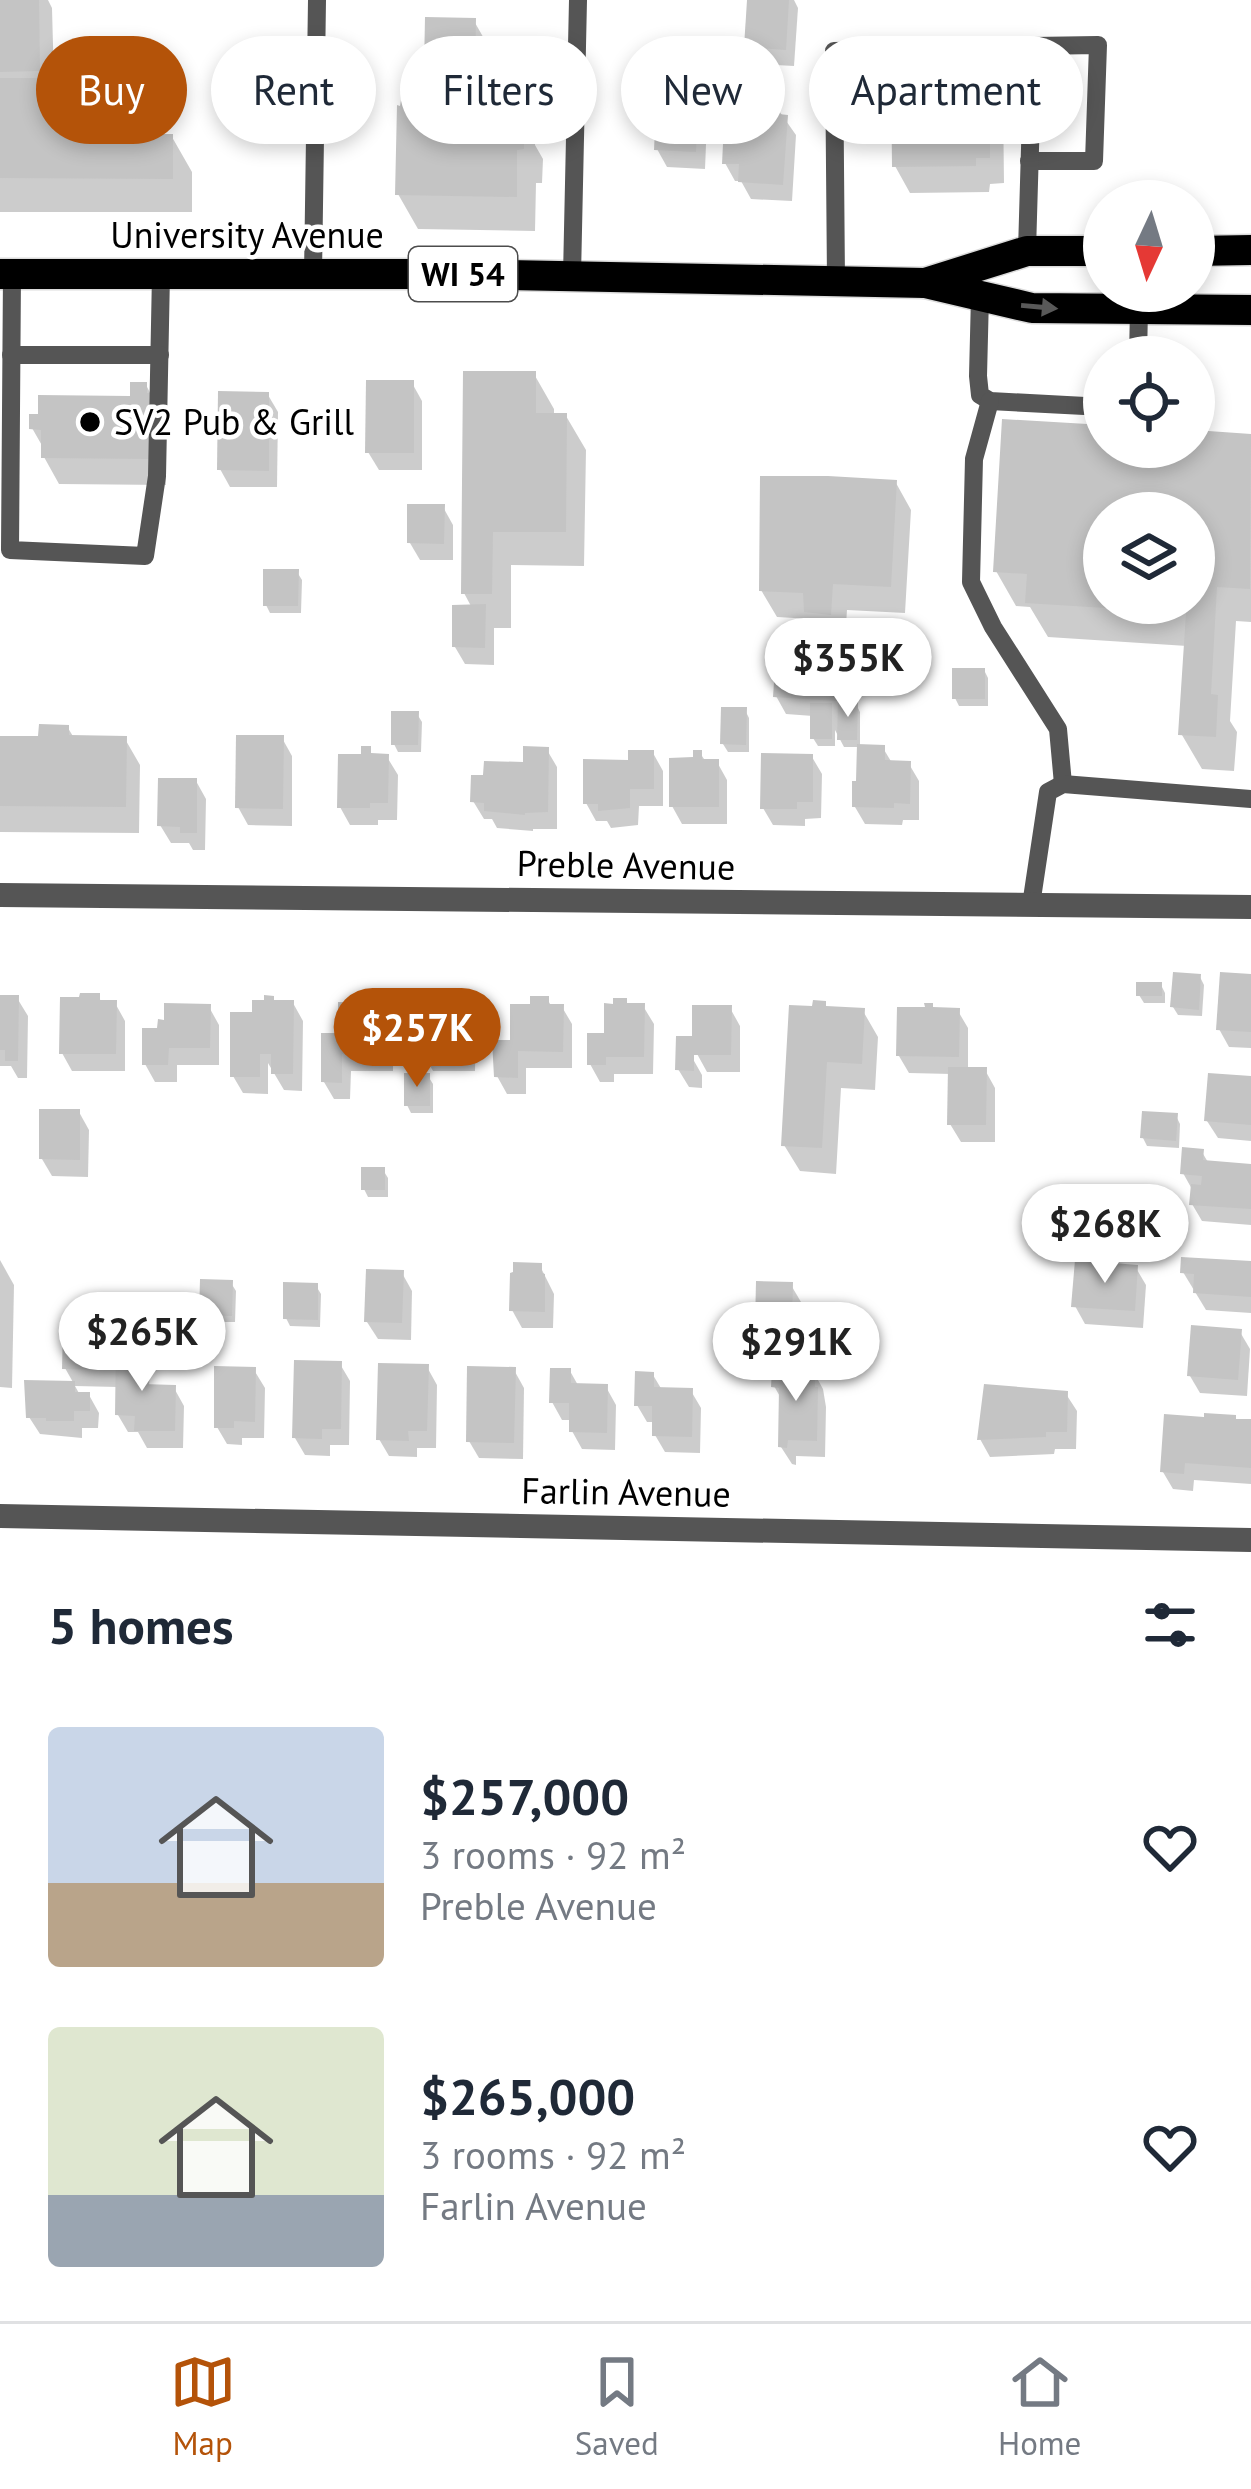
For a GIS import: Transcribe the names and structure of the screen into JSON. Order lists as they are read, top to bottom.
{
  "streets": {
    "main road": ["University Avenue", "WI 54"],
    "street": ["Preble Avenue", "Farlin Avenue"]
  },
  "places": ["SV2 Pub & Grill"],
  "north": "bottom",
  "page": {
    "chip": [
      "Buy",
      "Rent",
      "Filters",
      "New",
      "Apartment"
    ],
    "price": [
      "$355K",
      "$257K",
      "$268K",
      "$265K",
      "$291K"
    ],
    "heading": "5 homes",
    "list": [
      {
        "name": "$257,000",
        "note": "3 rooms · 92 m² · Preble Avenue"
      },
      {
        "name": "$265,000",
        "note": "3 rooms · 92 m² · Farlin Avenue"
      }
    ],
    "tabs": ["Map", "Saved", "Home"]
  }
}
